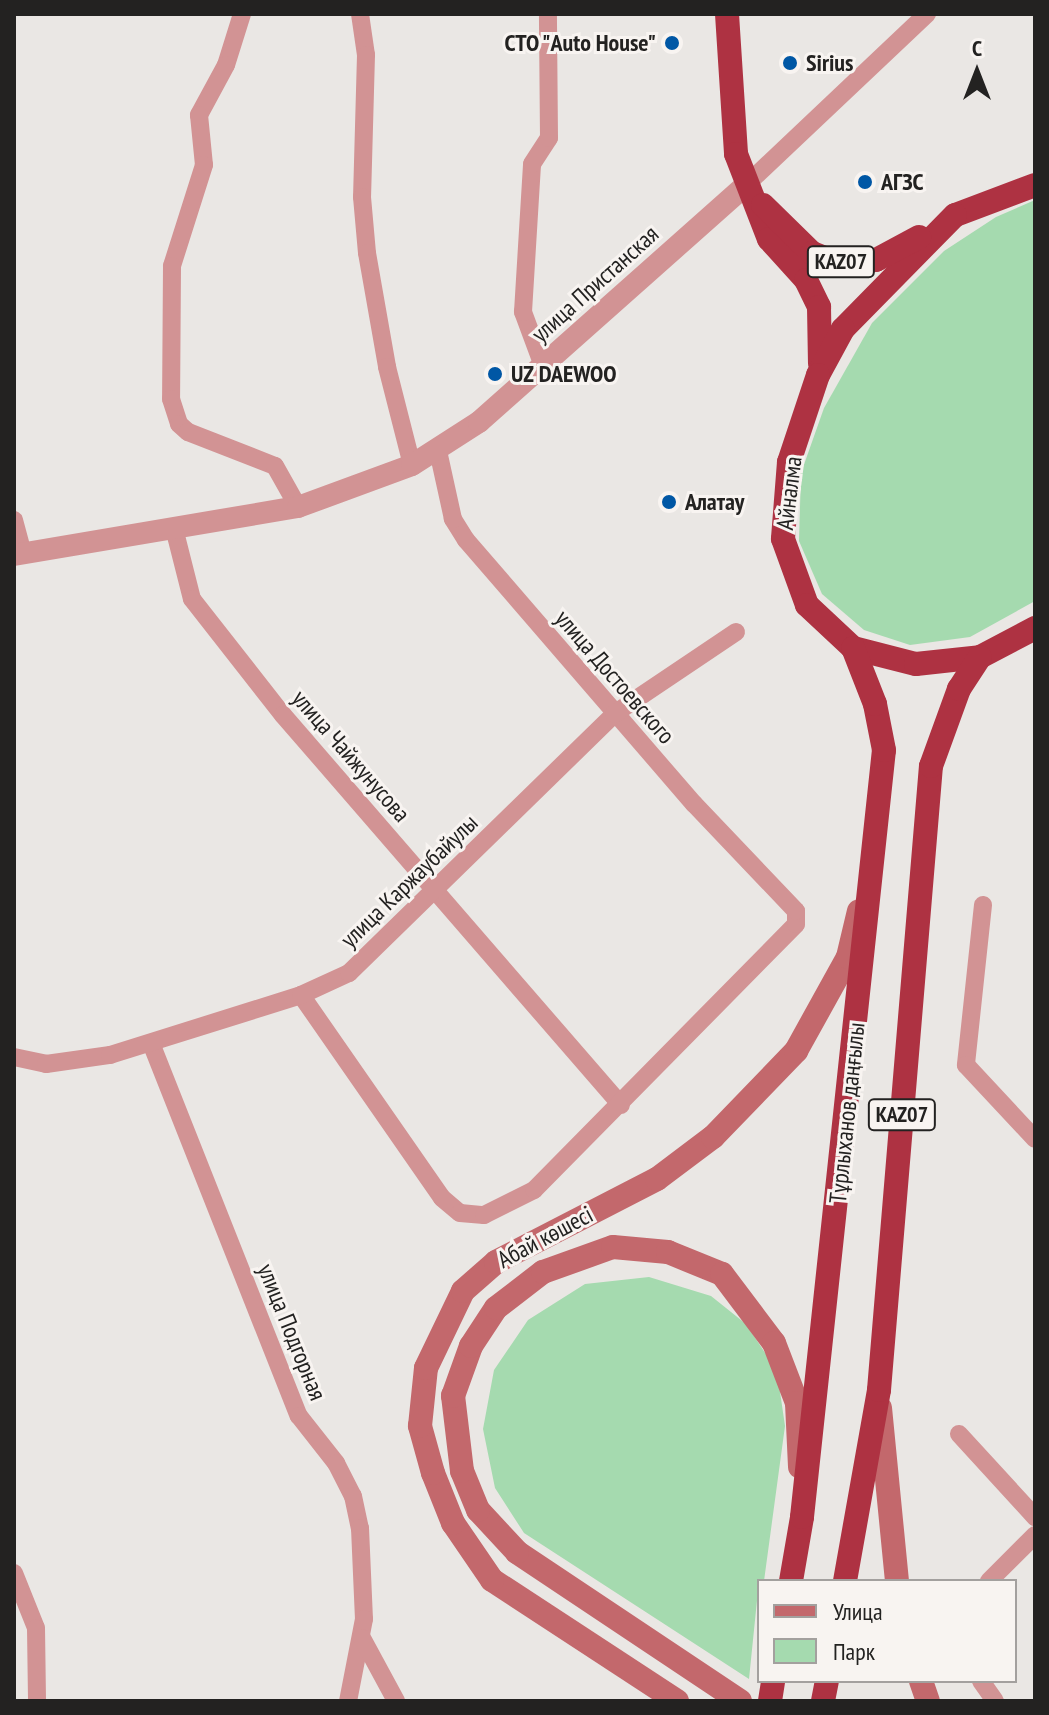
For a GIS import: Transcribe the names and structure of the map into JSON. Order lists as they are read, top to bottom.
{
  "streets": {
    "highway": ["KAZ07", "Айналма", "Тұрлыханов даңғылы"],
    "main road": ["Абай көшесі"],
    "street": [
      "улица Пристанская",
      "улица Достоевского",
      "улица Чайжунусова",
      "улица Каржаубайулы",
      "улица Подгорная"
    ]
  },
  "crossings": [
    ["KAZ07", "улица Пристанская"],
    ["KAZ07", "Айналма"],
    ["улица Пристанская", "улица Достоевского"],
    ["улица Пристанская", "улица Чайжунусова"],
    ["Айналма", "Тұрлыханов даңғылы"],
    ["улица Достоевского", "улица Чайжунусова"],
    ["улица Достоевского", "улица Каржаубайулы"],
    ["улица Чайжунусова", "улица Каржаубайулы"],
    ["улица Каржаубайулы", "улица Подгорная"],
    ["Тұрлыханов даңғылы", "Абай көшесі"]
  ],
  "places": [
    "СТО \"Auto House\"",
    "Sirius",
    "АГЗС",
    "UZ DAEWOO",
    "Алатау"
  ],
  "legend": ["Улица", "Парк"],
  "north": "top"
}
